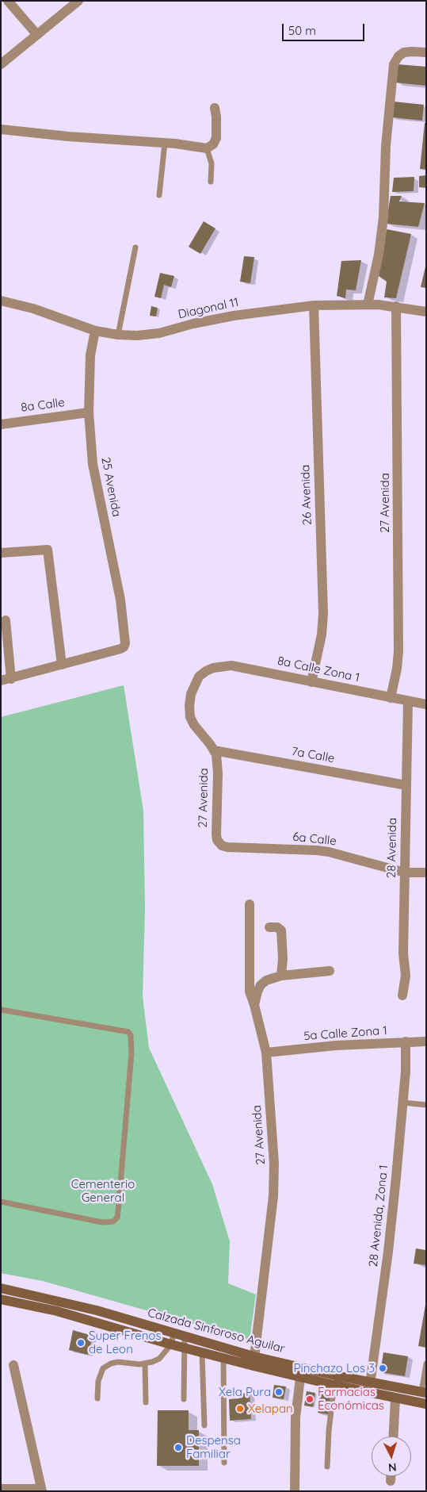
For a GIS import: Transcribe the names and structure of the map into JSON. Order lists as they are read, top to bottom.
{
  "streets": {
    "main road": ["Calzada Sinforoso Aguilar"],
    "street": [
      "Diagonal 11",
      "8a Calle",
      "25 Avenida",
      "26 Avenida",
      "27 Avenida",
      "8a Calle Zona 1",
      "7a Calle",
      "6a Calle",
      "28 Avenida",
      "5a Calle Zona 1",
      "28 Avenida, Zona 1"
    ]
  },
  "crossings": [
    ["Diagonal 11", "25 Avenida"],
    ["Diagonal 11", "26 Avenida"],
    ["Diagonal 11", "27 Avenida"],
    ["8a Calle", "25 Avenida"],
    ["26 Avenida", "8a Calle Zona 1"],
    ["27 Avenida", "8a Calle Zona 1"],
    ["27 Avenida", "7a Calle"],
    ["27 Avenida", "6a Calle"],
    ["27 Avenida", "5a Calle Zona 1"],
    ["27 Avenida", "Calzada Sinforoso Aguilar"],
    ["8a Calle Zona 1", "28 Avenida"],
    ["7a Calle", "28 Avenida"],
    ["6a Calle", "28 Avenida"],
    ["5a Calle Zona 1", "28 Avenida, Zona 1"],
    ["28 Avenida, Zona 1", "Calzada Sinforoso Aguilar"]
  ],
  "parks": ["Cementerio General"],
  "places": [
    "Super Frenos de Leon",
    "Pinchazo Los 3",
    "Xela Pura",
    "Farmacias Económicas",
    "Xelapan",
    "Despensa Familiar"
  ],
  "scale_bar": "50 m",
  "north": "bottom"
}
